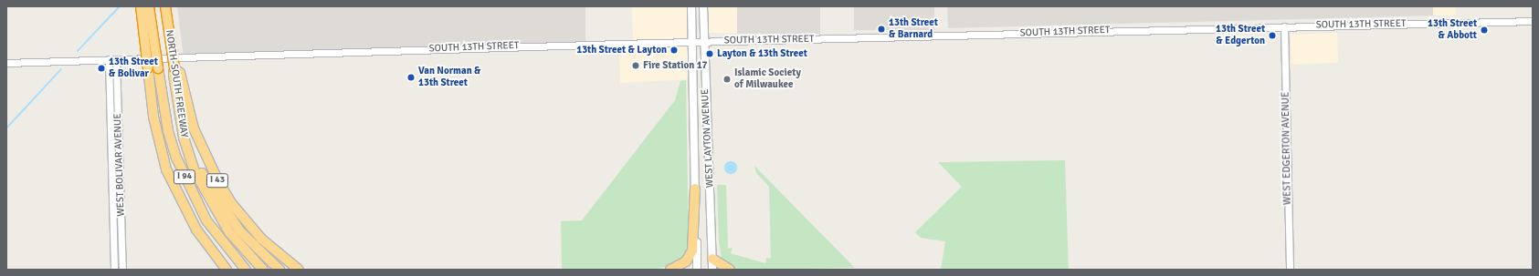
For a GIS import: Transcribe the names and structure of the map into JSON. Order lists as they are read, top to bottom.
{
  "streets": {
    "highway": ["NORTH-SOUTH FREEWAY", "I 94", "I 43"],
    "main road": ["WEST LAYTON AVENUE"],
    "street": ["SOUTH 13TH STREET", "WEST EDGERTON AVENUE", "WEST BOLIVAR AVENUE"]
  },
  "crossings": [
    ["SOUTH 13TH STREET", "WEST LAYTON AVENUE"],
    ["SOUTH 13TH STREET", "WEST EDGERTON AVENUE"],
    ["SOUTH 13TH STREET", "WEST BOLIVAR AVENUE"],
    ["NORTH-SOUTH FREEWAY", "I 43"]
  ],
  "places": [
    "13th Street & Barnard",
    "13th Street & Abbott",
    "13th Street & Edgerton",
    "13th Street & Layton",
    "Layton & 13th Street",
    "Fire Station 17",
    "13th Street & Bolivar",
    "Van Norman & 13th Street",
    "Islamic Society of Milwaukee"
  ]
}
